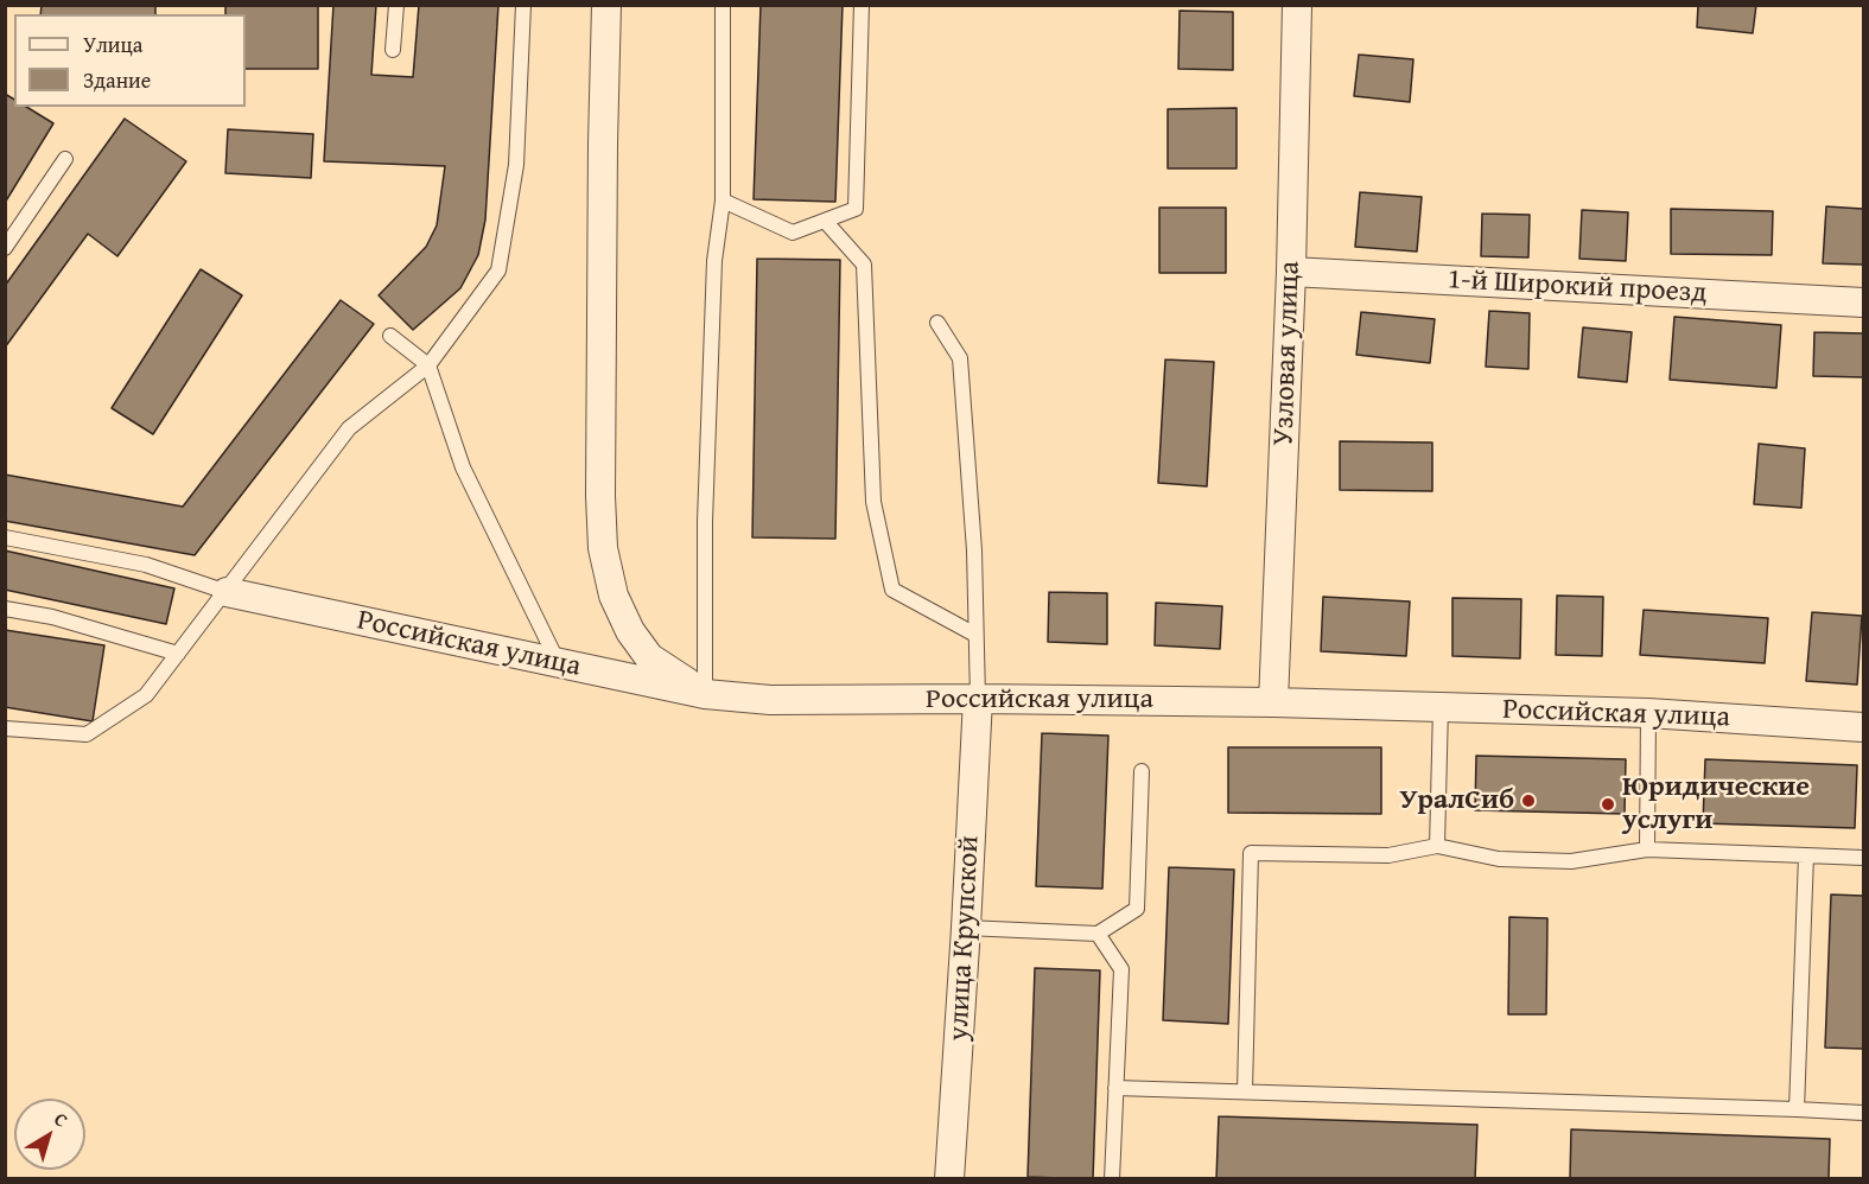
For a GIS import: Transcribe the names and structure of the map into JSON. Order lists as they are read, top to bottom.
{
  "streets": {
    "street": [
      "1-й Широкий проезд",
      "Узловая улица",
      "Российская улица",
      "улица Крупской"
    ]
  },
  "crossings": [
    ["1-й Широкий проезд", "Узловая улица"],
    ["Узловая улица", "Российская улица"],
    ["Российская улица", "улица Крупской"]
  ],
  "places": ["УралСиб", "Юридические услуги"],
  "legend": ["Улица", "Здание"],
  "north": "top right"
}
